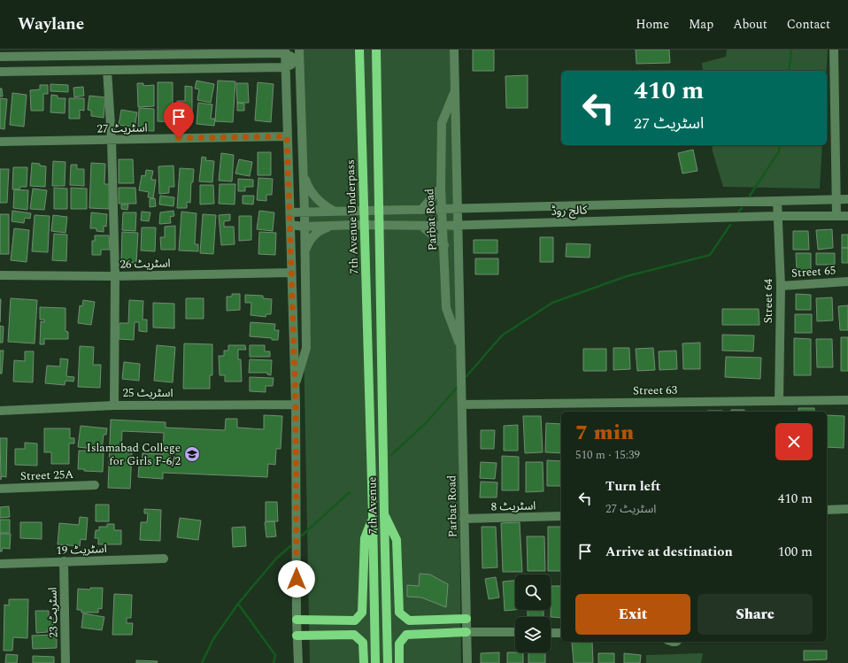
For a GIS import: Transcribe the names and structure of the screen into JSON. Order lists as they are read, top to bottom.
{
  "streets": {
    "main road": ["7th Avenue Underpass", "7th Avenue"],
    "street": [
      "اسٹریٹ 27",
      "کالج روڈ",
      "Parbat Road",
      "اسٹریٹ 26",
      "Street 65",
      "Street 64",
      "Street 63",
      "اسٹریٹ 25",
      "Street 25A",
      "اسٹریٹ 8",
      "اسٹریٹ 19",
      "اسٹریٹ 23"
    ]
  },
  "crossings": [
    ["کالج روڈ", "Parbat Road"],
    ["کالج روڈ", "Street 64"],
    ["7th Avenue Underpass", "7th Avenue"],
    ["Parbat Road", "Street 63"],
    ["Parbat Road", "اسٹریٹ 8"],
    ["Street 65", "Street 64"],
    ["Street 64", "Street 63"],
    ["اسٹریٹ 19", "اسٹریٹ 23"]
  ],
  "places": {
    "school or university": ["Islamabad College for Girls F-6/2"]
  },
  "page": {
    "header": "Waylane",
    "nav": [
      "Home",
      "Map",
      "About",
      "Contact"
    ],
    "turn": ["410 m", "اسٹریٹ 27"],
    "heading": ["7 min", "510 m · 15:39"],
    "list": [
      {
        "name": "Turn left",
        "note": "اسٹریٹ 27",
        "value": "410 m"
      },
      {
        "name": "Arrive at destination",
        "value": "100 m"
      }
    ],
    "buttons": ["Exit", "Share"]
  }
}
